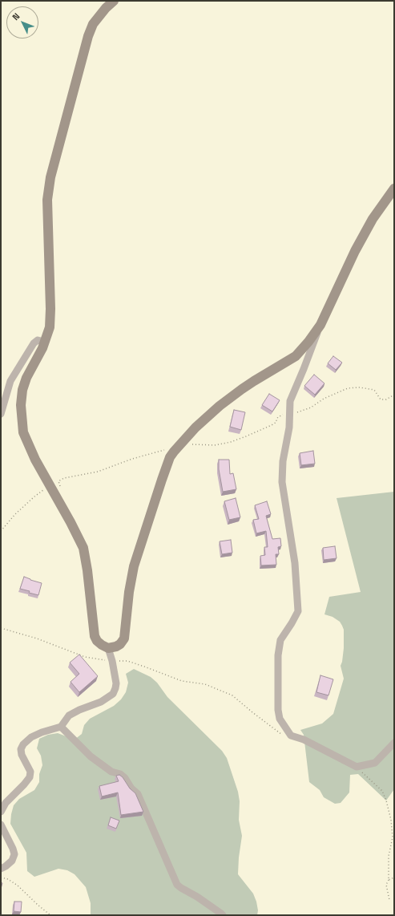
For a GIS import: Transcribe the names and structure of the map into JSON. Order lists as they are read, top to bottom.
{
  "north": "top left"
}
